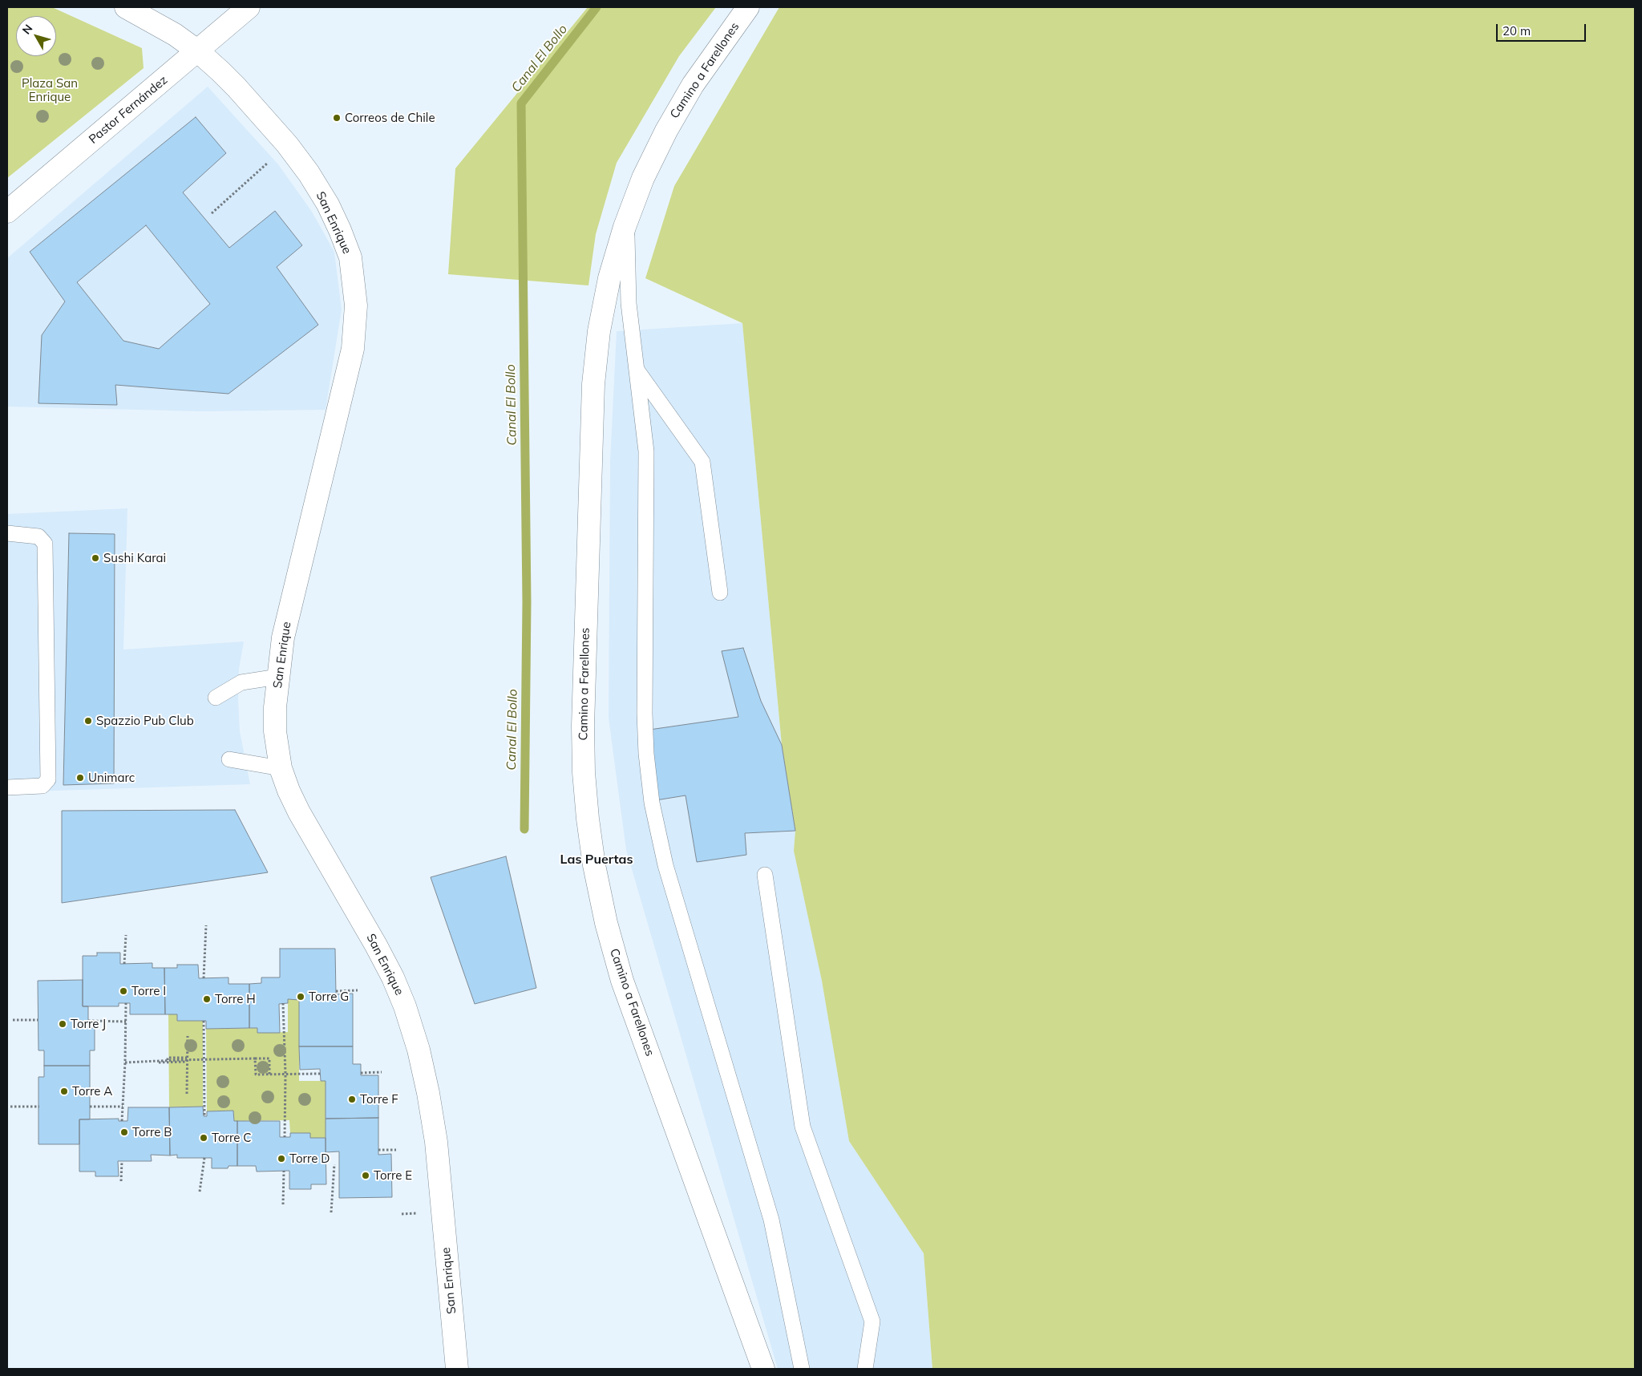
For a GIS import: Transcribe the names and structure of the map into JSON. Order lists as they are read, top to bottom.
{
  "streets": {
    "street": ["Camino a Farellones", "Pastor Fernández", "San Enrique"]
  },
  "crossings": [
    ["Pastor Fernández", "San Enrique"]
  ],
  "districts": ["Las Puertas"],
  "water": ["Canal El Bollo"],
  "parks": ["Plaza San Enrique"],
  "places": [
    "Correos de Chile",
    "Sushi Karai",
    "Spazzio Pub Club",
    "Unimarc",
    "Torre I",
    "Torre G",
    "Torre H",
    "Torre J",
    "Torre A",
    "Torre F",
    "Torre B",
    "Torre C",
    "Torre D",
    "Torre E"
  ],
  "scale_bar": "20 m",
  "north": "top left"
}
